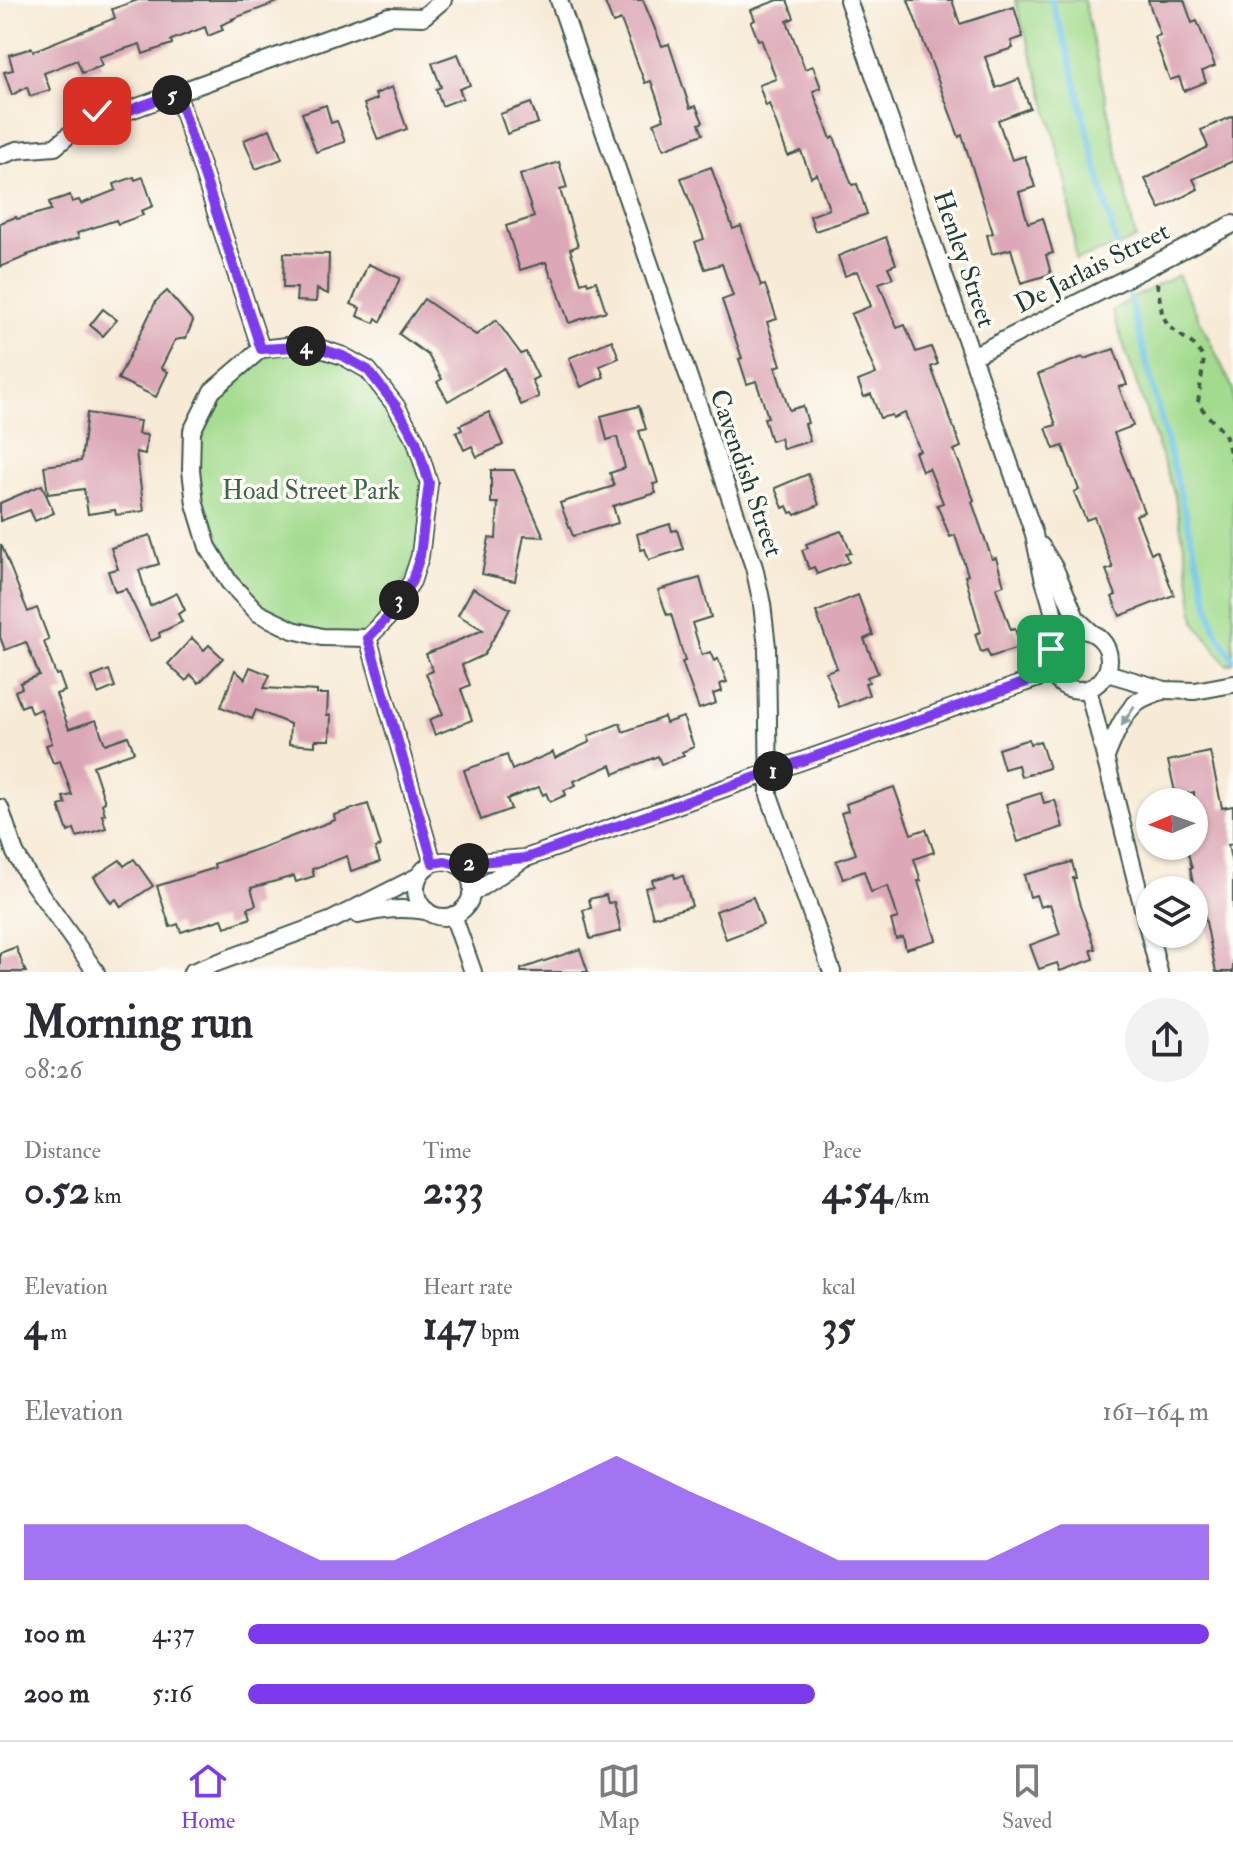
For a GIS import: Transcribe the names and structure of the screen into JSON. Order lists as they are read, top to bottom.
{
  "streets": {
    "street": ["Henley Street", "De Jarlais Street", "Cavendish Street"]
  },
  "crossings": [
    ["Henley Street", "De Jarlais Street"]
  ],
  "parks": ["Hoad Street Park"],
  "north": "left",
  "page": {
    "pins": [
      "5",
      "4",
      "3",
      "1",
      "2"
    ],
    "heading": ["Morning run", "08:26"],
    "stats": [
      ["Distance", "0.52 km"],
      ["Time", "2:33"],
      ["Pace", "4:54 /km"],
      ["Elevation", "4 m"],
      ["Heart rate", "147 bpm"],
      ["kcal", "35"]
    ],
    "chart": ["Elevation", "161–164 m"],
    "list": [
      {
        "name": "100 m",
        "note": "4:37"
      },
      {
        "name": "200 m",
        "note": "5:16"
      }
    ],
    "tabs": ["Home", "Map", "Saved"]
  }
}
